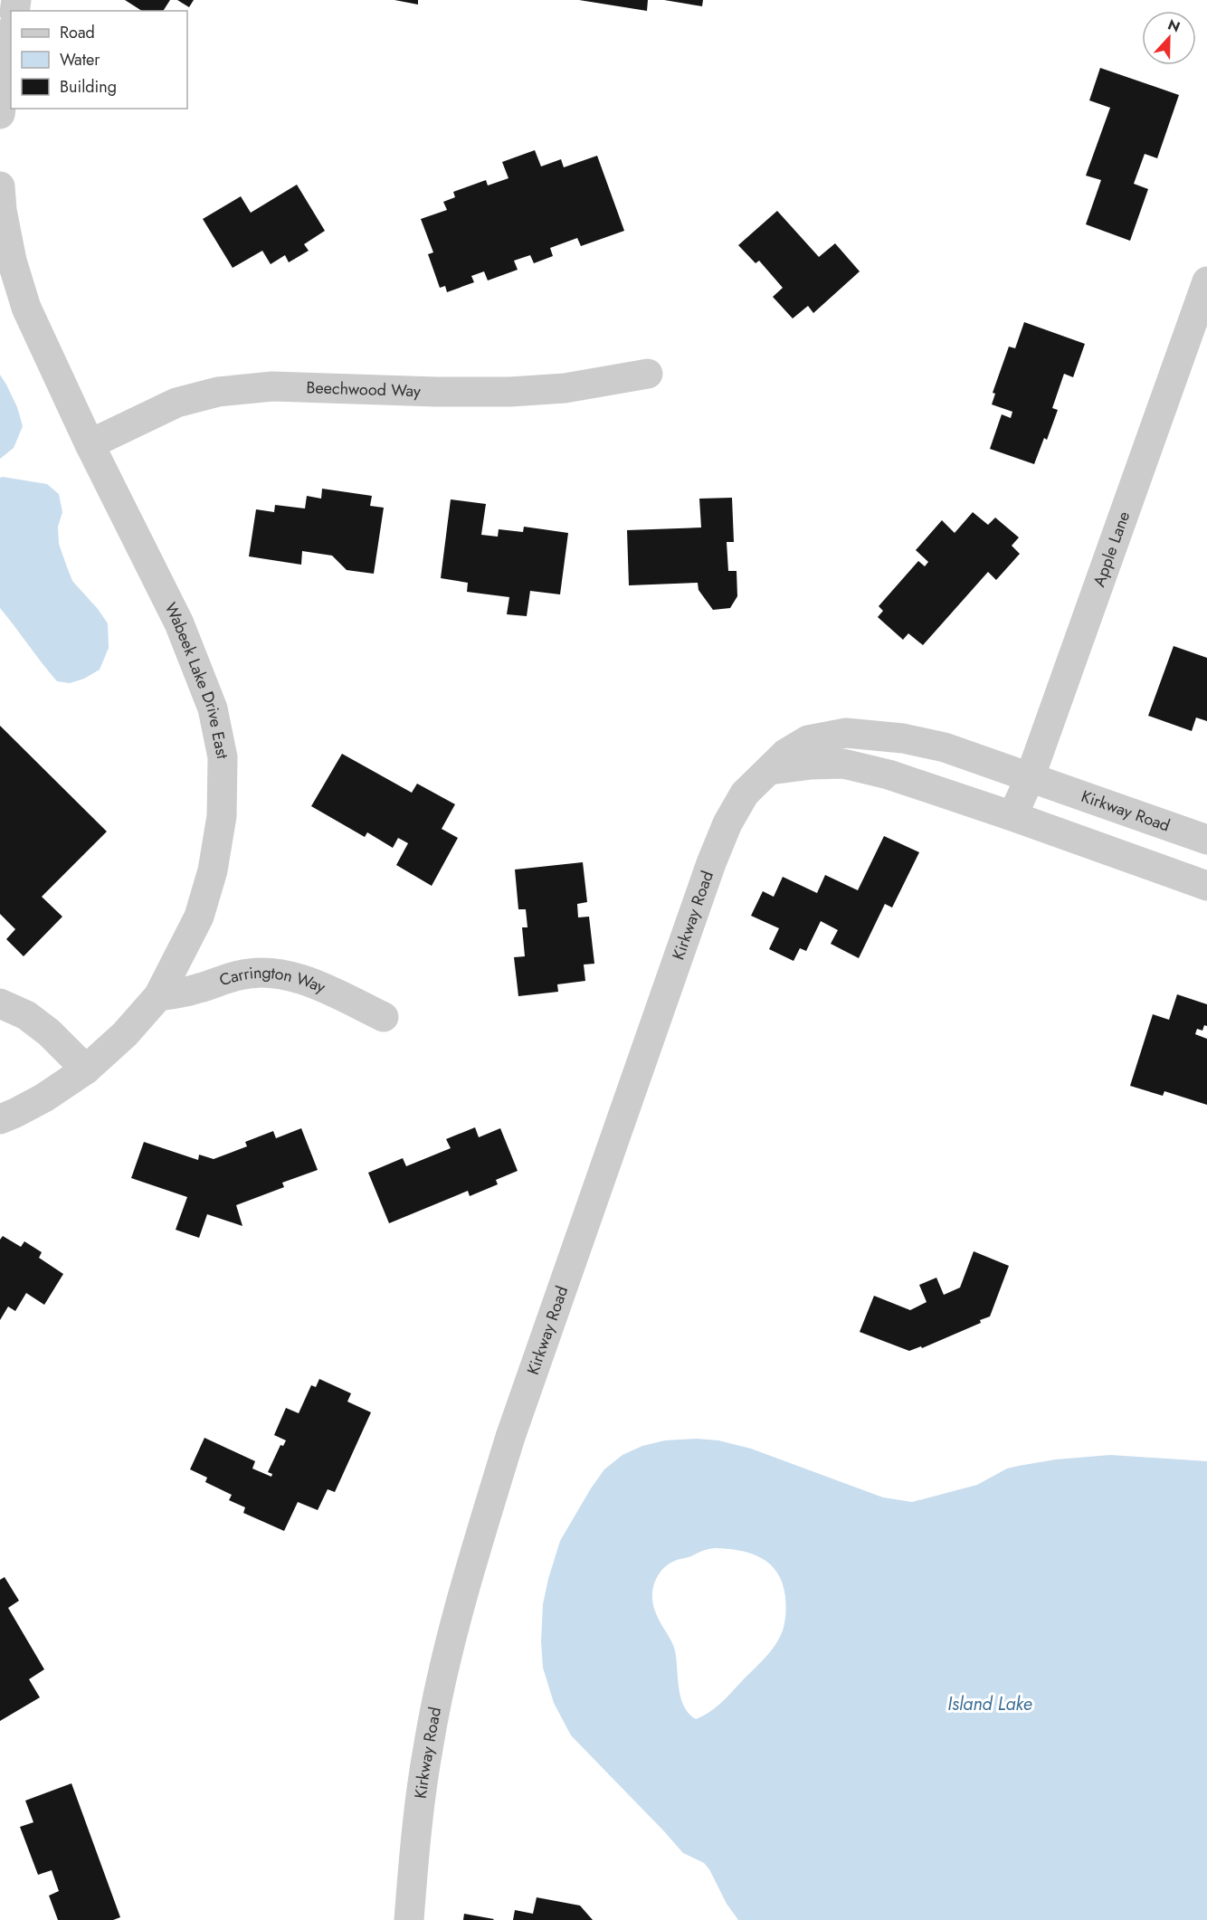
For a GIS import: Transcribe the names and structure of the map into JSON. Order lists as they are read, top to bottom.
{
  "streets": {
    "street": [
      "Beechwood Way",
      "Apple Lane",
      "Wabeek Lake Drive East",
      "Kirkway Road",
      "Carrington Way"
    ]
  },
  "crossings": [
    ["Beechwood Way", "Wabeek Lake Drive East"],
    ["Apple Lane", "Kirkway Road"],
    ["Wabeek Lake Drive East", "Carrington Way"]
  ],
  "water": ["Island Lake"],
  "legend": ["Road", "Water", "Building"],
  "north": "top"
}
